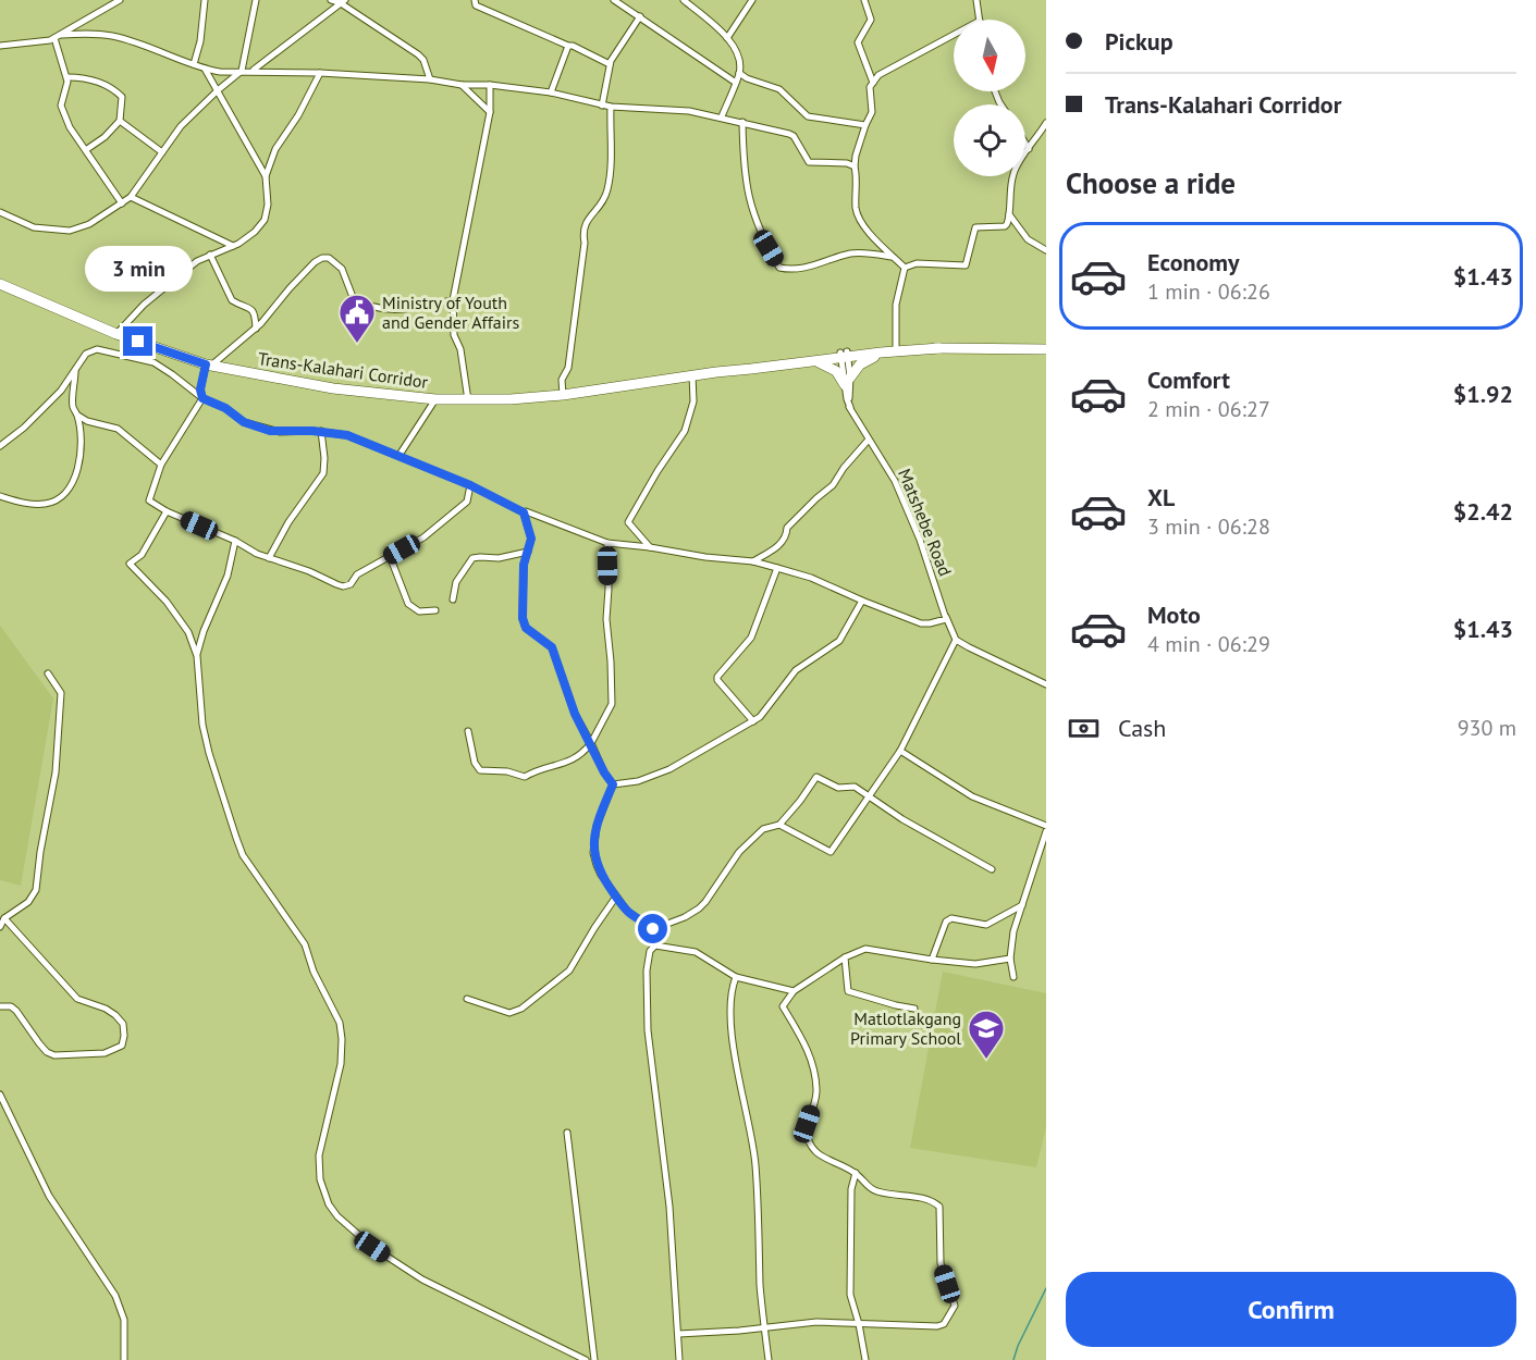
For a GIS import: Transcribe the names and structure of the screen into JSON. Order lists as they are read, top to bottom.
{
  "streets": {
    "highway": ["Trans-Kalahari Corridor"],
    "street": ["Matshebe Road"]
  },
  "places": {
    "public building": ["Ministry of Youth and Gender Affairs"],
    "school or university": ["Matlotlakgang Primary School"]
  },
  "north": "bottom",
  "page": {
    "banner": ["Pickup", "Trans-Kalahari Corridor"],
    "heading": "Choose a ride",
    "list": [
      {
        "name": "Economy",
        "note": "1 min · 06:26",
        "value": "$1.43"
      },
      {
        "name": "Comfort",
        "note": "2 min · 06:27",
        "value": "$1.92"
      },
      {
        "name": "XL",
        "note": "3 min · 06:28",
        "value": "$2.42"
      },
      {
        "name": "Moto",
        "note": "4 min · 06:29",
        "value": "$1.43"
      }
    ],
    "bubble": "3 min",
    "pay": ["Cash", "930 m"],
    "buttons": "Confirm"
  }
}
